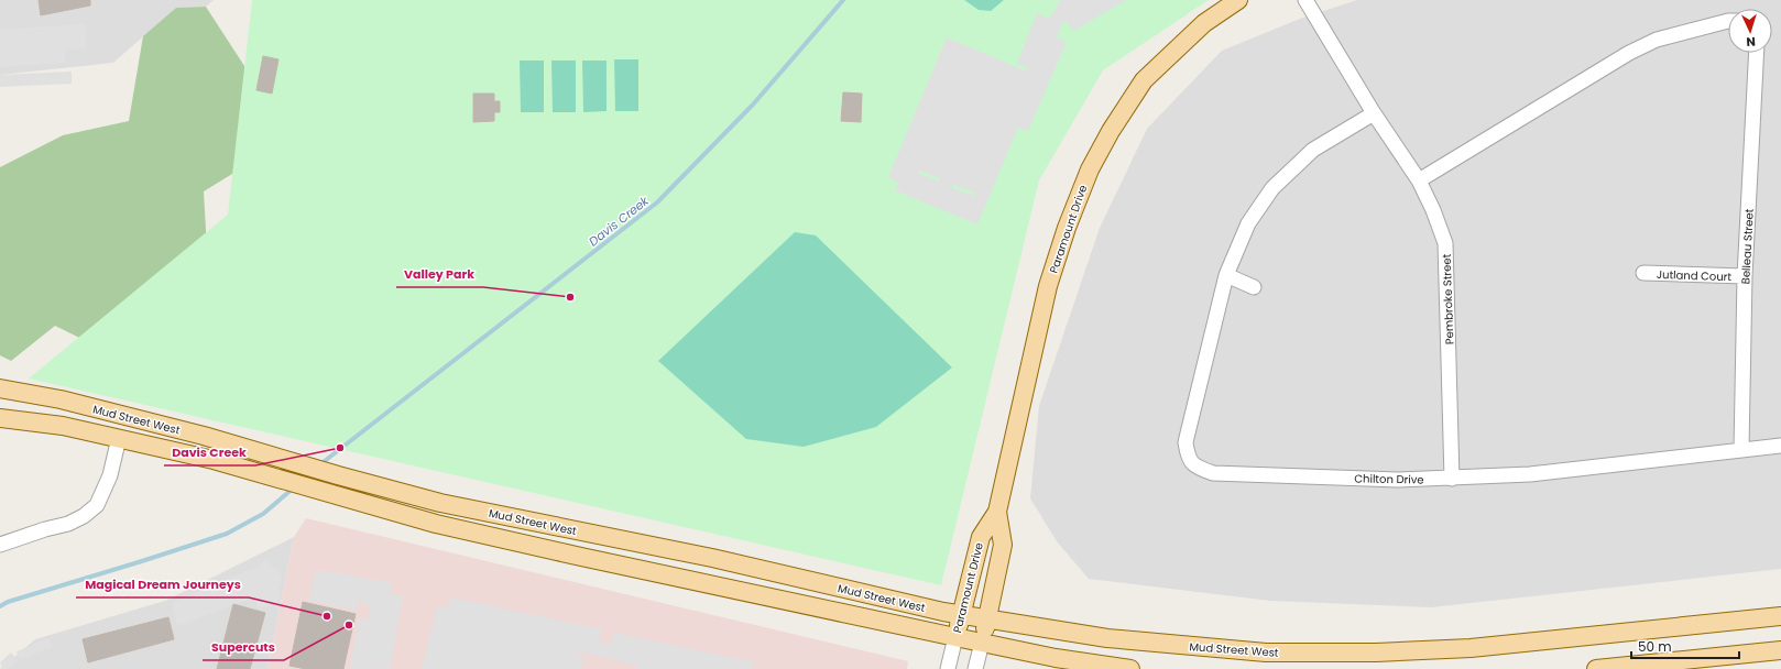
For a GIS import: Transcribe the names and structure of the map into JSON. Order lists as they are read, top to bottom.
{
  "streets": {
    "main road": ["Paramount Drive", "Mud Street West"],
    "street": [
      "Belleau Street",
      "Jutland Court",
      "Pembroke Street",
      "Chilton Drive"
    ]
  },
  "crossings": [
    ["Paramount Drive", "Mud Street West"],
    ["Belleau Street", "Jutland Court"],
    ["Belleau Street", "Chilton Drive"],
    ["Pembroke Street", "Chilton Drive"]
  ],
  "water": ["Davis Creek"],
  "places": [
    "Valley Park",
    "Davis Creek",
    "Magical Dream Journeys",
    "Supercuts"
  ],
  "scale_bar": "50 m",
  "north": "bottom"
}
